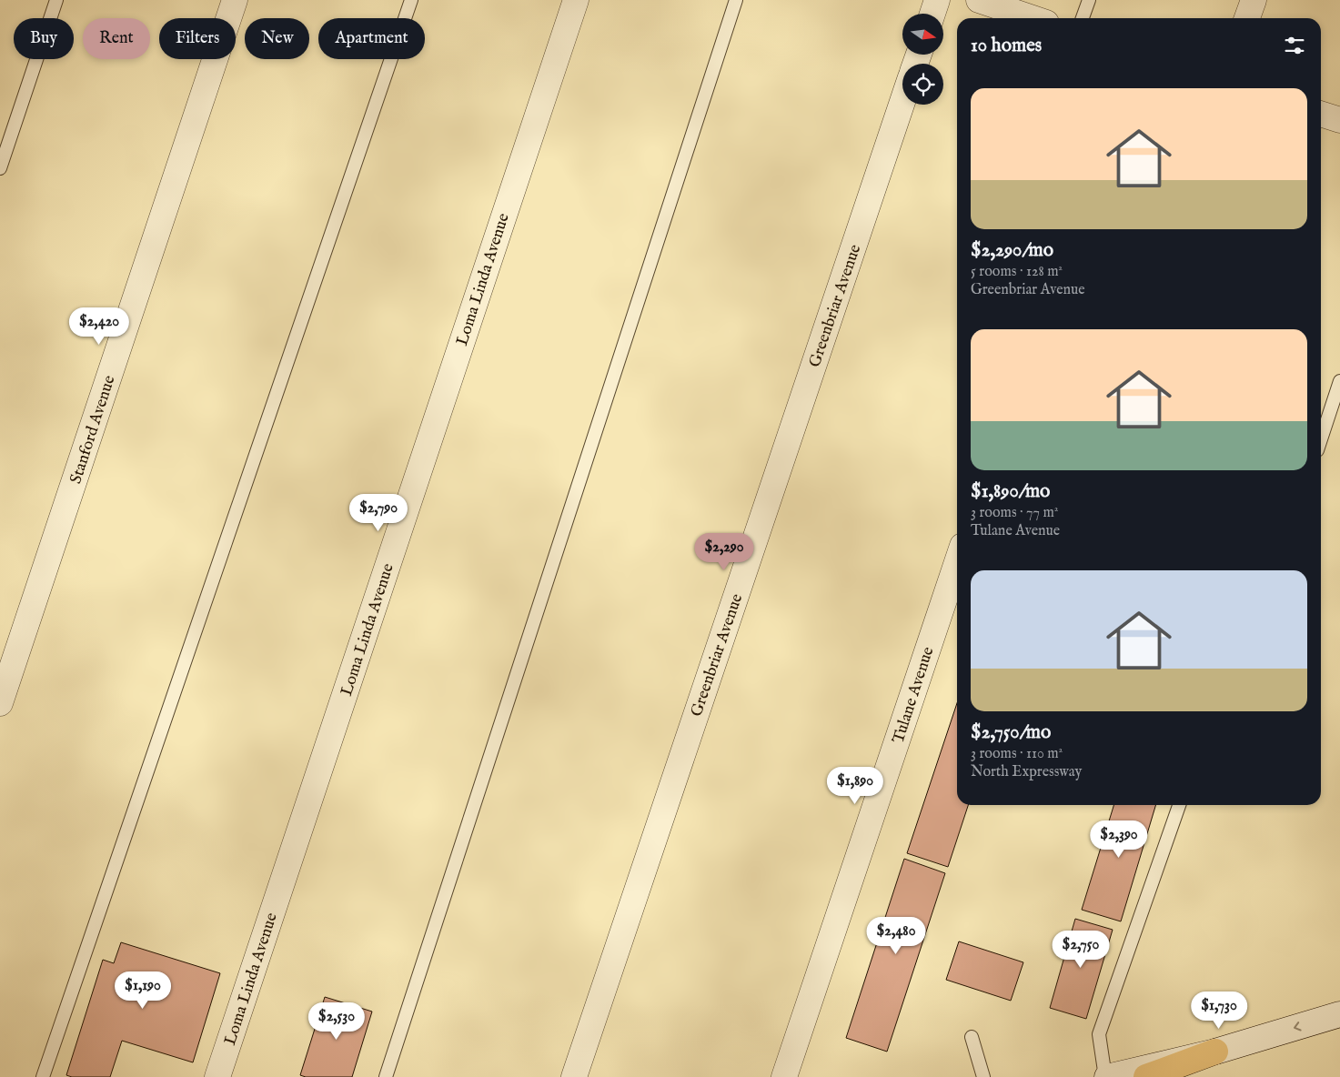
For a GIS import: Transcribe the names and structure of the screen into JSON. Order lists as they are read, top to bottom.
{
  "streets": {
    "street": [
      "Loma Linda Avenue",
      "Greenbriar Avenue",
      "Stanford Avenue",
      "Tulane Avenue"
    ]
  },
  "north": "right",
  "page": {
    "chip": [
      "Buy",
      "Rent",
      "Filters",
      "New",
      "Apartment"
    ],
    "heading": "10 homes",
    "list": [
      {
        "name": "$2,290/mo",
        "note": "5 rooms · 128 m² · Greenbriar Avenue"
      },
      {
        "name": "$1,890/mo",
        "note": "3 rooms · 77 m² · Tulane Avenue"
      },
      {
        "name": "$2,750/mo",
        "note": "3 rooms · 110 m² · North Expressway"
      }
    ],
    "price": [
      "$2,420",
      "$2,790",
      "$2,290",
      "$1,890",
      "$2,390",
      "$2,480",
      "$2,750",
      "$1,190",
      "$1,730",
      "$2,530"
    ]
  }
}
